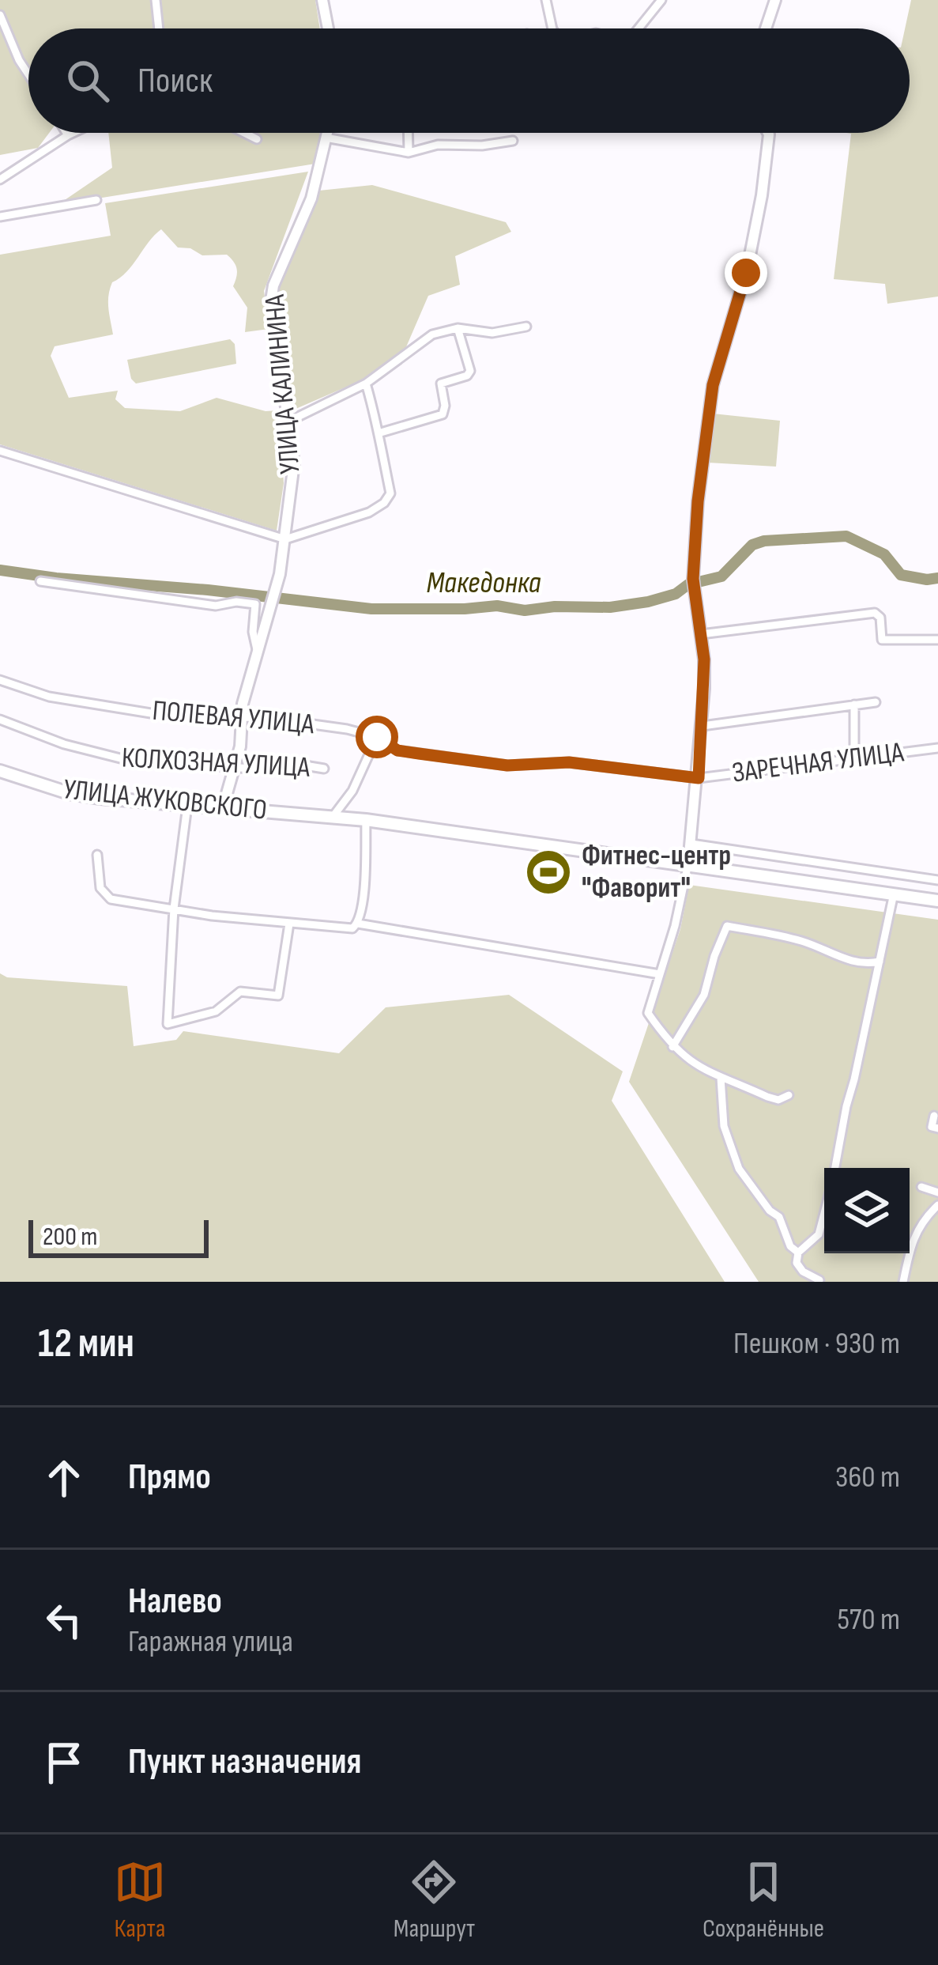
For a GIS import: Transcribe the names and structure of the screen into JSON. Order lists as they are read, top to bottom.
{
  "streets": {
    "main road": ["УЛИЦА ЖУКОВСКОГО"],
    "street": [
      "УЛИЦА КАЛИНИНА",
      "ПОЛЕВАЯ УЛИЦА",
      "КОЛХОЗНАЯ УЛИЦА",
      "ЗАРЕЧНАЯ УЛИЦА"
    ]
  },
  "crossings": [
    ["УЛИЦА КАЛИНИНА", "ПОЛЕВАЯ УЛИЦА"],
    ["УЛИЦА КАЛИНИНА", "КОЛХОЗНАЯ УЛИЦА"],
    ["УЛИЦА КАЛИНИНА", "УЛИЦА ЖУКОВСКОГО"],
    ["ПОЛЕВАЯ УЛИЦА", "ЗАРЕЧНАЯ УЛИЦА"]
  ],
  "water": ["Македонка"],
  "places": {
    "sports": ["Фитнес-центр \"Фаворит\""]
  },
  "scale_bar": "200 m",
  "page": {
    "search": "Поиск",
    "scale": "200 m",
    "heading": ["12 мин", "Пешком · 930 m"],
    "list": [
      ["Прямо", "360 m"],
      ["Налево", "Гаражная улица", "570 m"],
      "Пункт назначения"
    ],
    "nav": ["Карта", "Маршрут", "Сохранённые"]
  }
}
